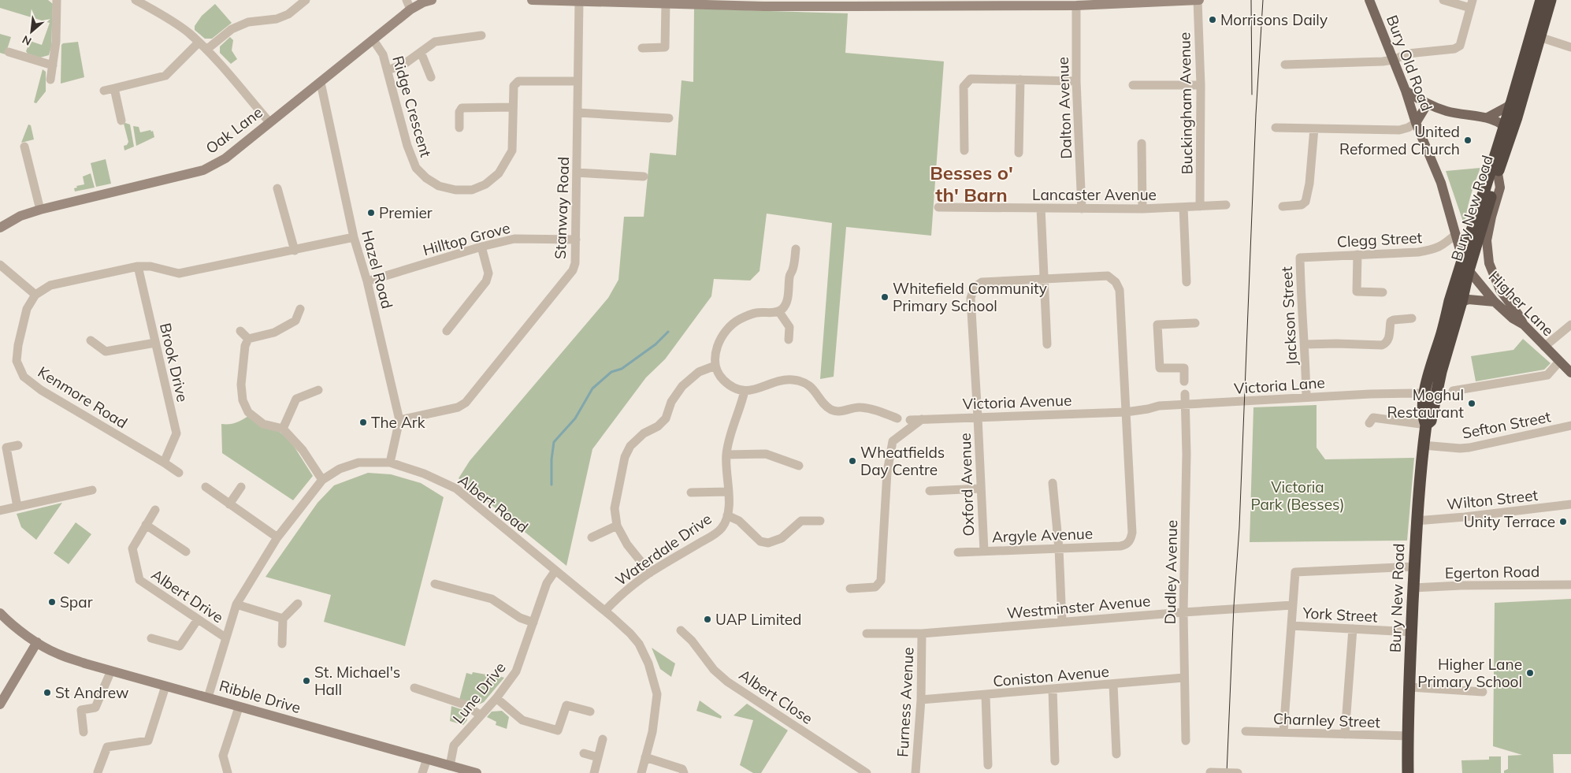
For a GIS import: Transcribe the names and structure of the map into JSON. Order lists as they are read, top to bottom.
{
  "streets": {
    "highway": ["Bury New Road"],
    "main road": ["Bury Old Road", "Higher Lane"],
    "street": [
      "Buckingham Avenue",
      "Ridge Crescent",
      "Dalton Avenue",
      "Oak Lane",
      "Lancaster Avenue",
      "Stanway Road",
      "Hilltop Grove",
      "Clegg Street",
      "Hazel Road",
      "Jackson Street",
      "Brook Drive",
      "Victoria Lane",
      "Kenmore Road",
      "Victoria Avenue",
      "Sefton Street",
      "Oxford Avenue",
      "Wilton Street",
      "Albert Road",
      "Argyle Avenue",
      "Waterdale Drive",
      "Dudley Avenue",
      "Egerton Road",
      "Albert Drive",
      "Westminster Avenue",
      "York Street",
      "Coniston Avenue",
      "Lune Drive",
      "Ribble Drive",
      "Albert Close",
      "Furness Avenue",
      "Charnley Street"
    ]
  },
  "crossings": [
    ["Bury Old Road", "Bury New Road"],
    ["Bury Old Road", "Clegg Street"],
    ["Bury Old Road", "Higher Lane"],
    ["Buckingham Avenue", "Lancaster Avenue"],
    ["Ridge Crescent", "Oak Lane"],
    ["Ridge Crescent", "Stanway Road"],
    ["Dalton Avenue", "Lancaster Avenue"],
    ["Oak Lane", "Hazel Road"],
    ["Stanway Road", "Hilltop Grove"],
    ["Stanway Road", "Hazel Road"],
    ["Bury New Road", "Higher Lane"],
    ["Bury New Road", "Victoria Lane"],
    ["Bury New Road", "Sefton Street"],
    ["Bury New Road", "Wilton Street"],
    ["Bury New Road", "Egerton Road"],
    ["Bury New Road", "York Street"],
    ["Bury New Road", "Charnley Street"],
    ["Hilltop Grove", "Hazel Road"],
    ["Clegg Street", "Jackson Street"],
    ["Hazel Road", "Albert Road"],
    ["Jackson Street", "Victoria Lane"],
    ["Brook Drive", "Kenmore Road"],
    ["Victoria Lane", "Victoria Avenue"],
    ["Victoria Lane", "Argyle Avenue"],
    ["Victoria Lane", "Dudley Avenue"],
    ["Victoria Avenue", "Oxford Avenue"],
    ["Victoria Avenue", "Argyle Avenue"],
    ["Oxford Avenue", "Argyle Avenue"],
    ["Albert Road", "Waterdale Drive"],
    ["Albert Road", "Albert Drive"],
    ["Albert Road", "Lune Drive"],
    ["Albert Road", "Ribble Drive"],
    ["Dudley Avenue", "Westminster Avenue"],
    ["Dudley Avenue", "Coniston Avenue"],
    ["Westminster Avenue", "Furness Avenue"],
    ["Coniston Avenue", "Furness Avenue"],
    ["Lune Drive", "Ribble Drive"]
  ],
  "districts": ["Besses o' th' Barn"],
  "parks": ["Victoria Park (Besses)"],
  "places": [
    "Morrisons Daily",
    "United Reformed Church",
    "Premier",
    "Whitefield Community Primary School",
    "Moghul Restaurant",
    "The Ark",
    "Wheatfields Day Centre",
    "Unity Terrace",
    "Spar",
    "UAP Limited",
    "Higher Lane Primary School",
    "St. Michael's Hall",
    "St Andrew"
  ],
  "north": "bottom left"
}
